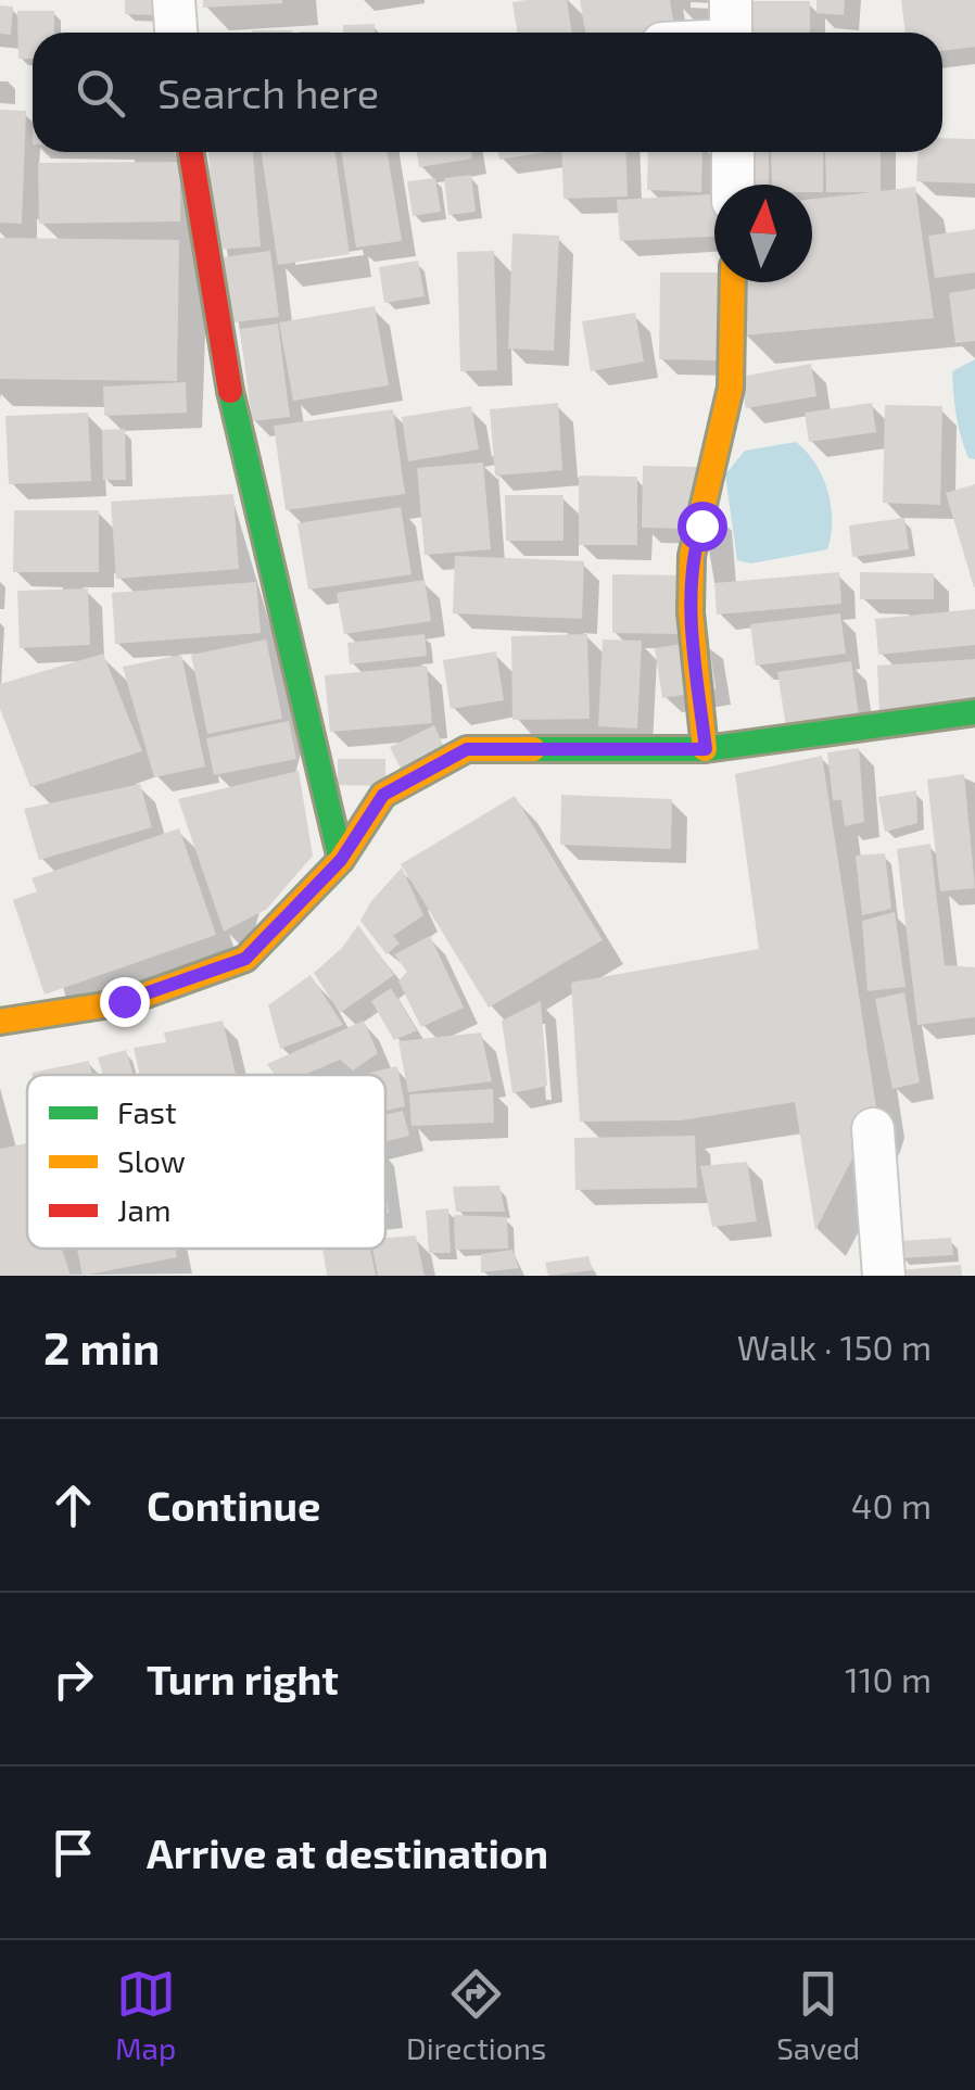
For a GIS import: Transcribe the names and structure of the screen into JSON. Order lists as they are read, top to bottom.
{
  "legend": ["Fast", "Slow", "Jam"],
  "north": "top",
  "page": {
    "search": "Search here",
    "heading": ["2 min", "Walk · 150 m"],
    "list": [
      ["Continue", "40 m"],
      ["Turn right", "110 m"],
      "Arrive at destination"
    ],
    "nav": ["Map", "Directions", "Saved"]
  }
}
